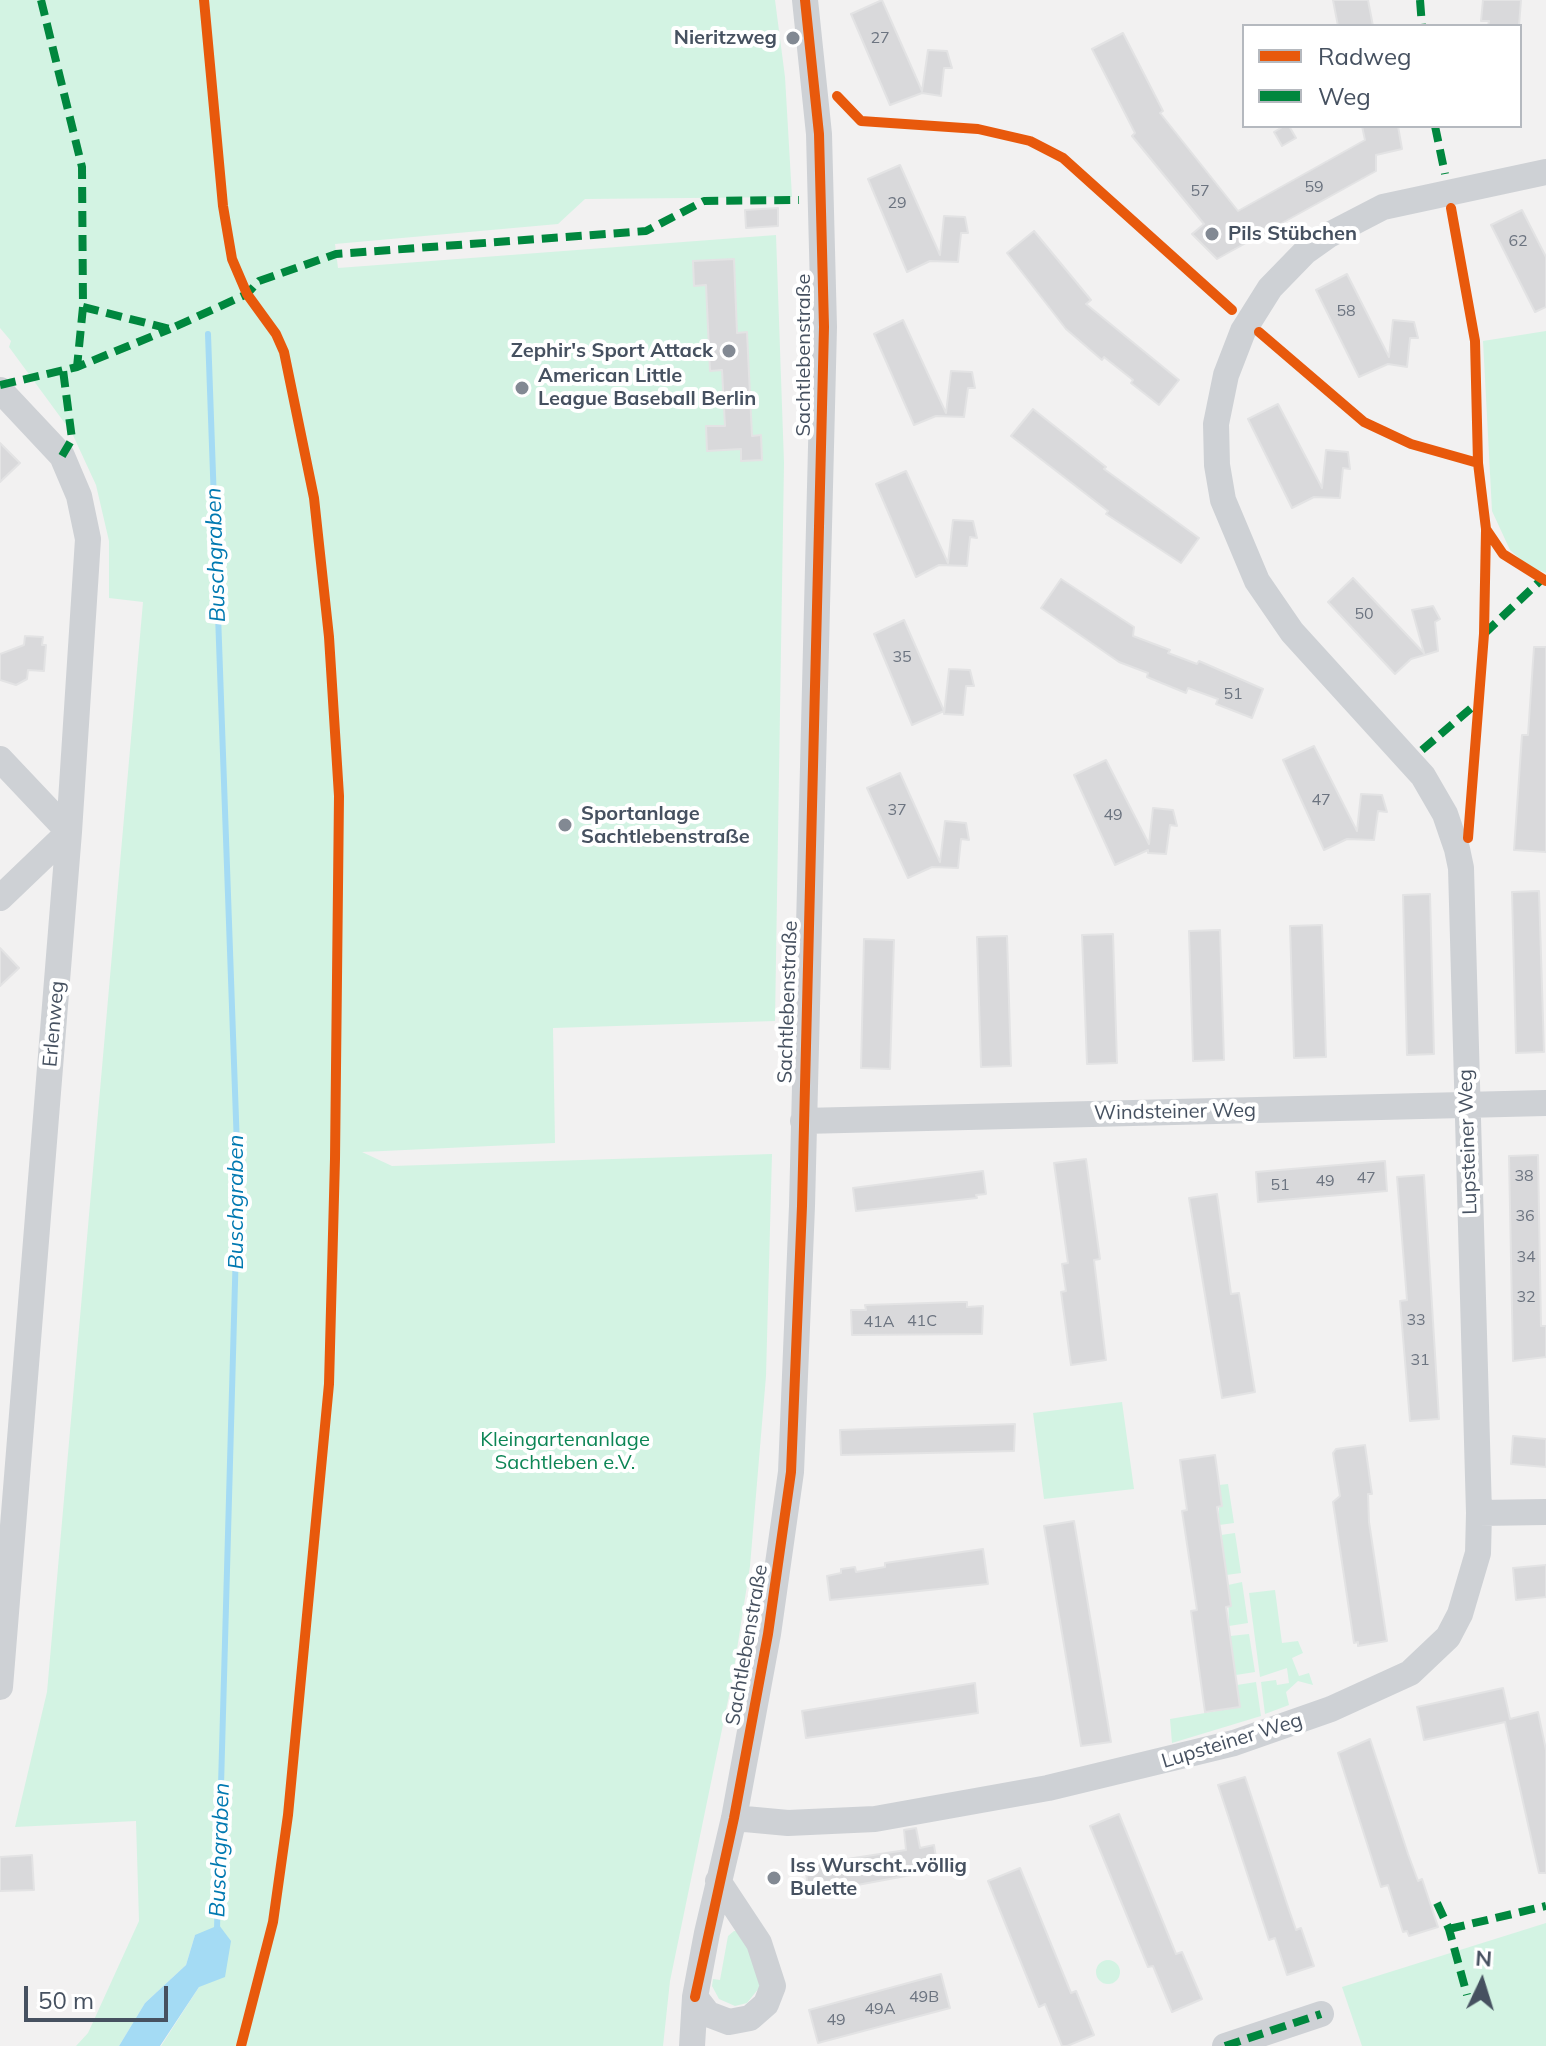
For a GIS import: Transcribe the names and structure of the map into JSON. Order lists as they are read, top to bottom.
{
  "streets": {
    "street": [
      "Sachtlebenstraße",
      "Erlenweg",
      "Windsteiner Weg",
      "Lupsteiner Weg"
    ]
  },
  "crossings": [
    ["Sachtlebenstraße", "Windsteiner Weg"],
    ["Sachtlebenstraße", "Lupsteiner Weg"],
    ["Windsteiner Weg", "Lupsteiner Weg"]
  ],
  "water": ["Buschgraben"],
  "parks": ["Kleingartenanlage Sachtleben e.V."],
  "places": [
    "Nieritzweg",
    "Pils Stübchen",
    "Zephir's Sport Attack",
    "American Little League Baseball Berlin",
    "Sportanlage Sachtlebenstraße",
    "Iss Wurscht...völlig Bulette"
  ],
  "house_numbers": [
    "27",
    "59",
    "57",
    "29",
    "62",
    "58",
    "50",
    "35",
    "51",
    "47",
    "37",
    "49",
    "38",
    "47",
    "49",
    "51",
    "36",
    "34",
    "32",
    "33",
    "41C",
    "41A",
    "31",
    "49B",
    "49A",
    "49"
  ],
  "legend": ["Radweg", "Weg"],
  "scale_bar": "50 m",
  "north": "top"
}
